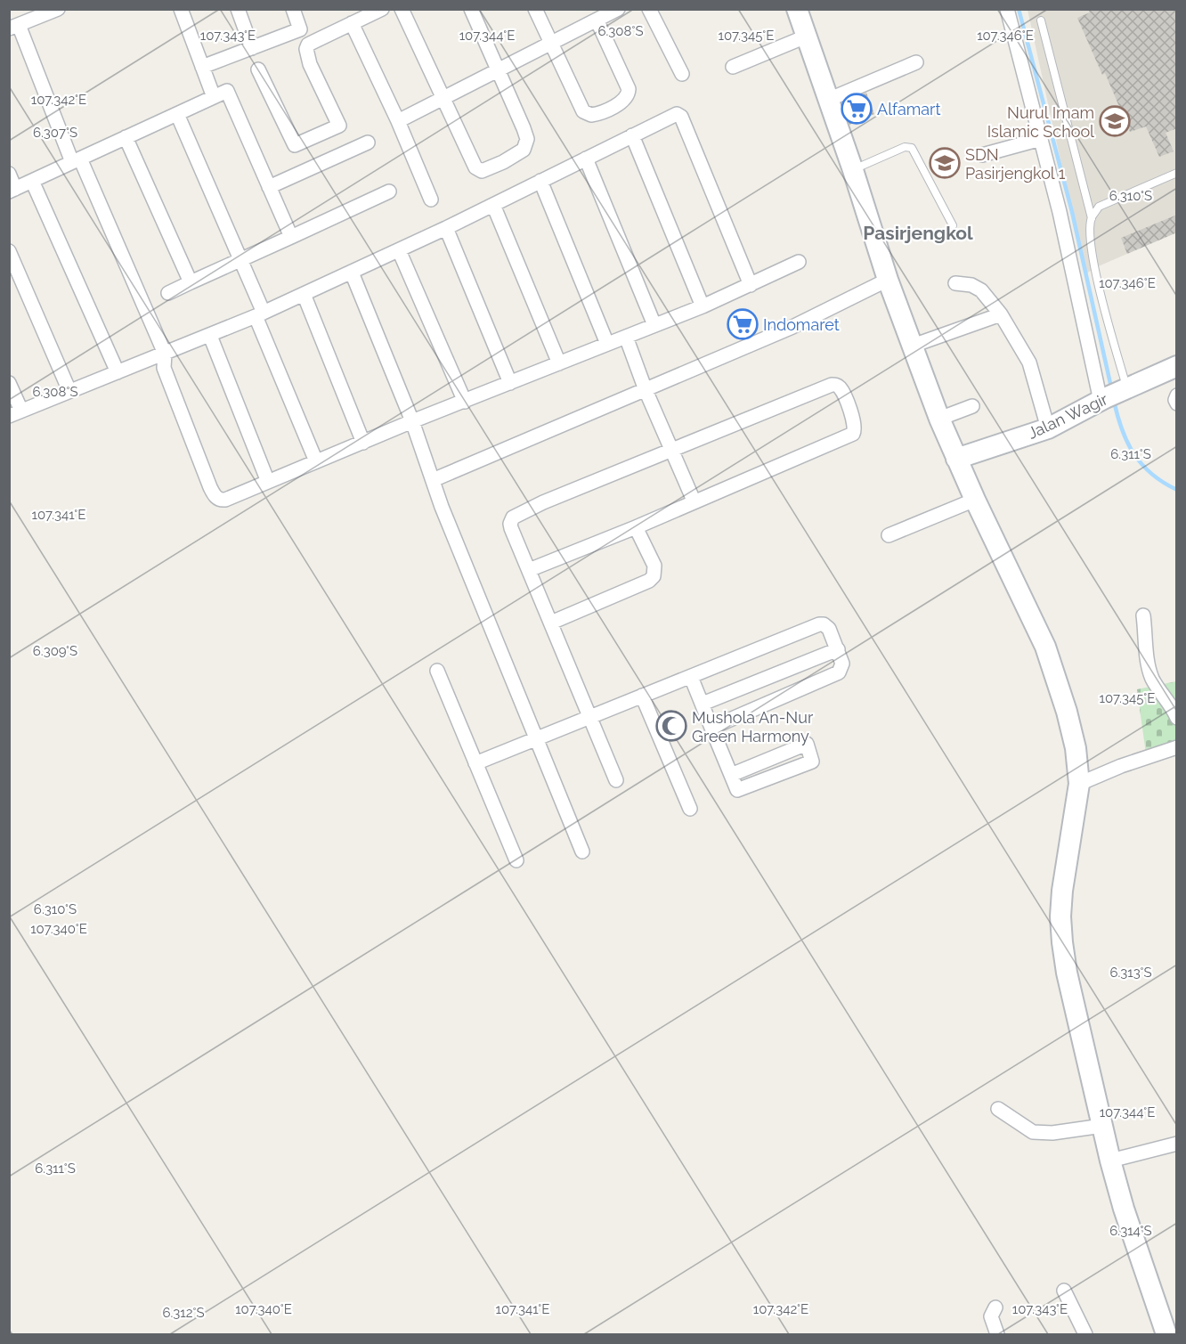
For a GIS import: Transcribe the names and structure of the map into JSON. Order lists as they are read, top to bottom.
{
  "streets": {
    "street": ["Jalan Wagir"]
  },
  "districts": ["Pasirjengkol"],
  "places": {
    "supermarket": ["Alfamart", "Indomaret"],
    "school or university": ["Nurul Imam Islamic School", "SDN Pasirjengkol 1"],
    "mosque": ["Mushola An-Nur Green Harmony"]
  },
  "coordinates": [
    "6.308°S",
    "107.343°E",
    "107.344°E",
    "107.345°E",
    "107.346°E",
    "107.342°E",
    "6.307°S",
    "6.310°S",
    "6.311°S",
    "107.341°E",
    "6.309°S",
    "107.340°E",
    "6.313°S",
    "6.314°S",
    "6.312°S"
  ]
}
